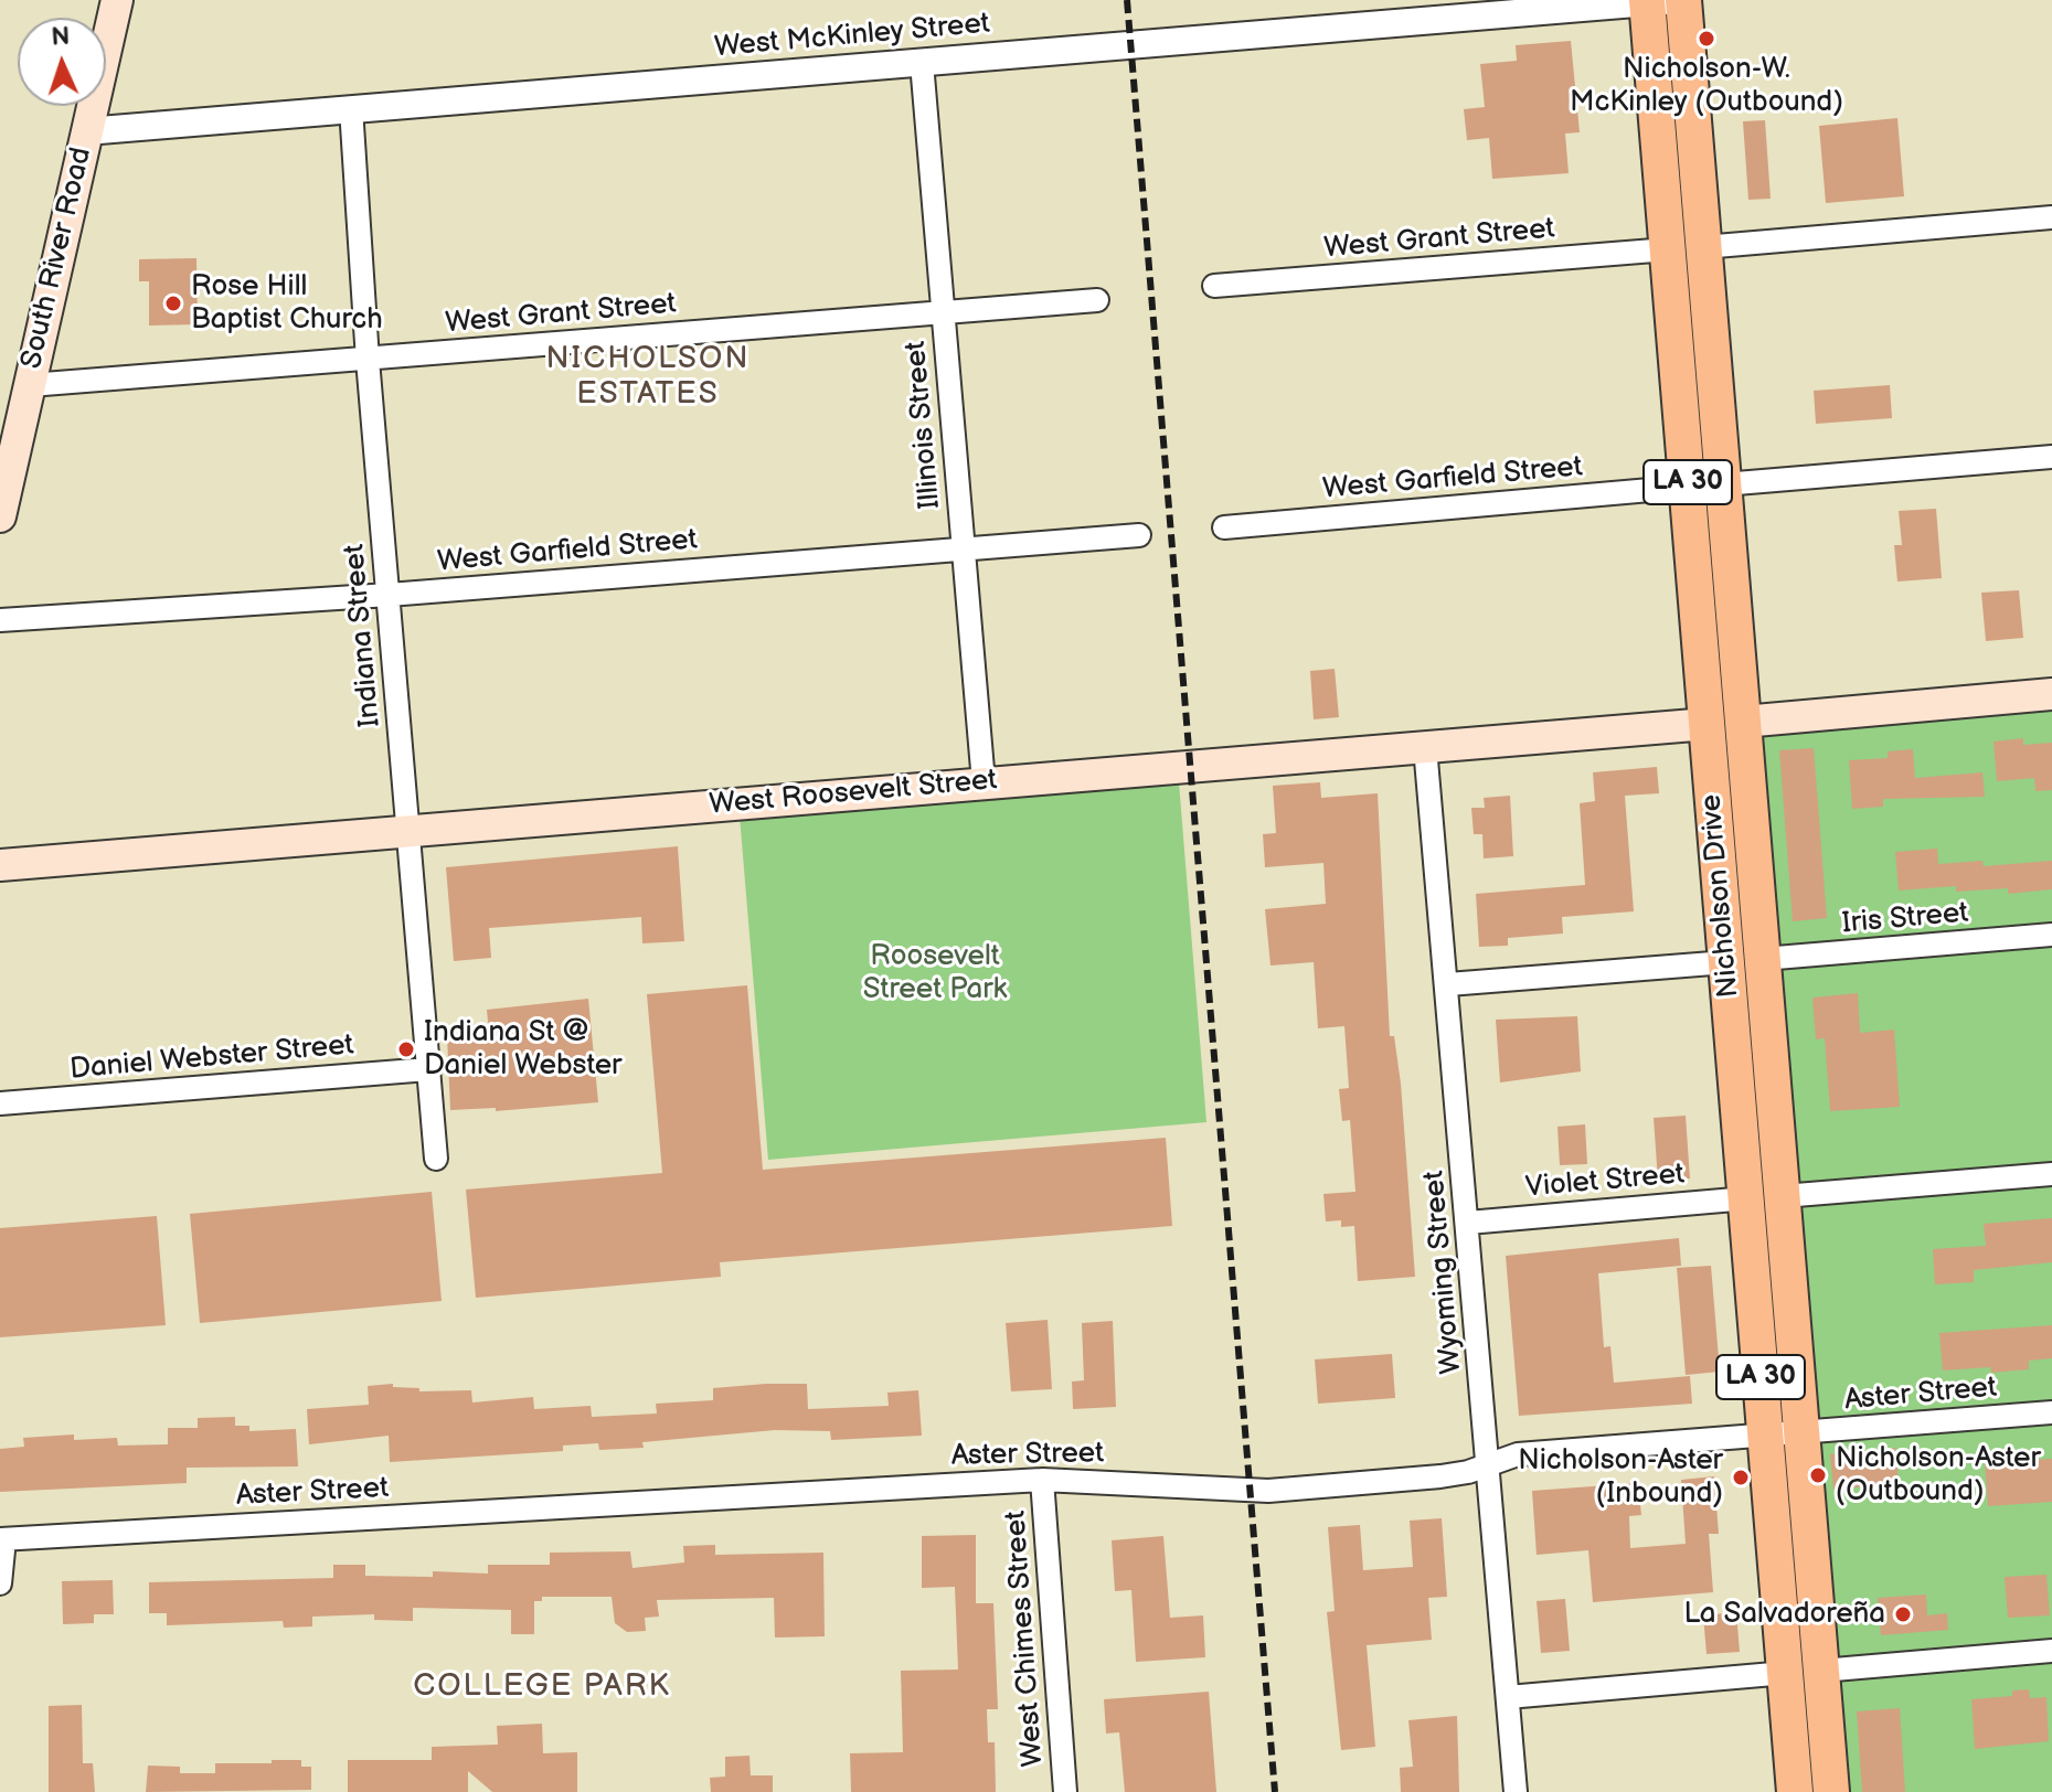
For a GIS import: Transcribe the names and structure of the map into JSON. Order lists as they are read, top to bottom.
{
  "streets": {
    "main road": [
      "South River Road",
      "LA 30",
      "West Roosevelt Street",
      "Nicholson Drive"
    ],
    "street": [
      "West McKinley Street",
      "West Grant Street",
      "Illinois Street",
      "West Garfield Street",
      "Indiana Street",
      "Iris Street",
      "Daniel Webster Street",
      "Violet Street",
      "Wyoming Street",
      "Aster Street",
      "West Chimes Street"
    ]
  },
  "crossings": [
    ["West McKinley Street", "South River Road"],
    ["West McKinley Street", "Illinois Street"],
    ["West McKinley Street", "Indiana Street"],
    ["West McKinley Street", "Nicholson Drive"],
    ["West Grant Street", "South River Road"],
    ["West Grant Street", "Illinois Street"],
    ["West Grant Street", "Indiana Street"],
    ["West Grant Street", "Nicholson Drive"],
    ["Illinois Street", "West Garfield Street"],
    ["Illinois Street", "West Roosevelt Street"],
    ["West Garfield Street", "Indiana Street"],
    ["West Garfield Street", "Nicholson Drive"],
    ["Indiana Street", "West Roosevelt Street"],
    ["Indiana Street", "Daniel Webster Street"],
    ["West Roosevelt Street", "Nicholson Drive"],
    ["West Roosevelt Street", "Wyoming Street"],
    ["Nicholson Drive", "Iris Street"],
    ["Nicholson Drive", "Violet Street"],
    ["Nicholson Drive", "Aster Street"],
    ["Violet Street", "Wyoming Street"],
    ["Wyoming Street", "Aster Street"],
    ["Aster Street", "West Chimes Street"]
  ],
  "districts": ["NICHOLSON ESTATES", "COLLEGE PARK"],
  "parks": ["Roosevelt Street Park"],
  "places": [
    "Nicholson-W. McKinley (Outbound)",
    "Rose Hill Baptist Church",
    "Indiana St @ Daniel Webster",
    "Nicholson-Aster (Outbound)",
    "Nicholson-Aster (Inbound)",
    "La Salvadoreña"
  ],
  "north": "top"
}
